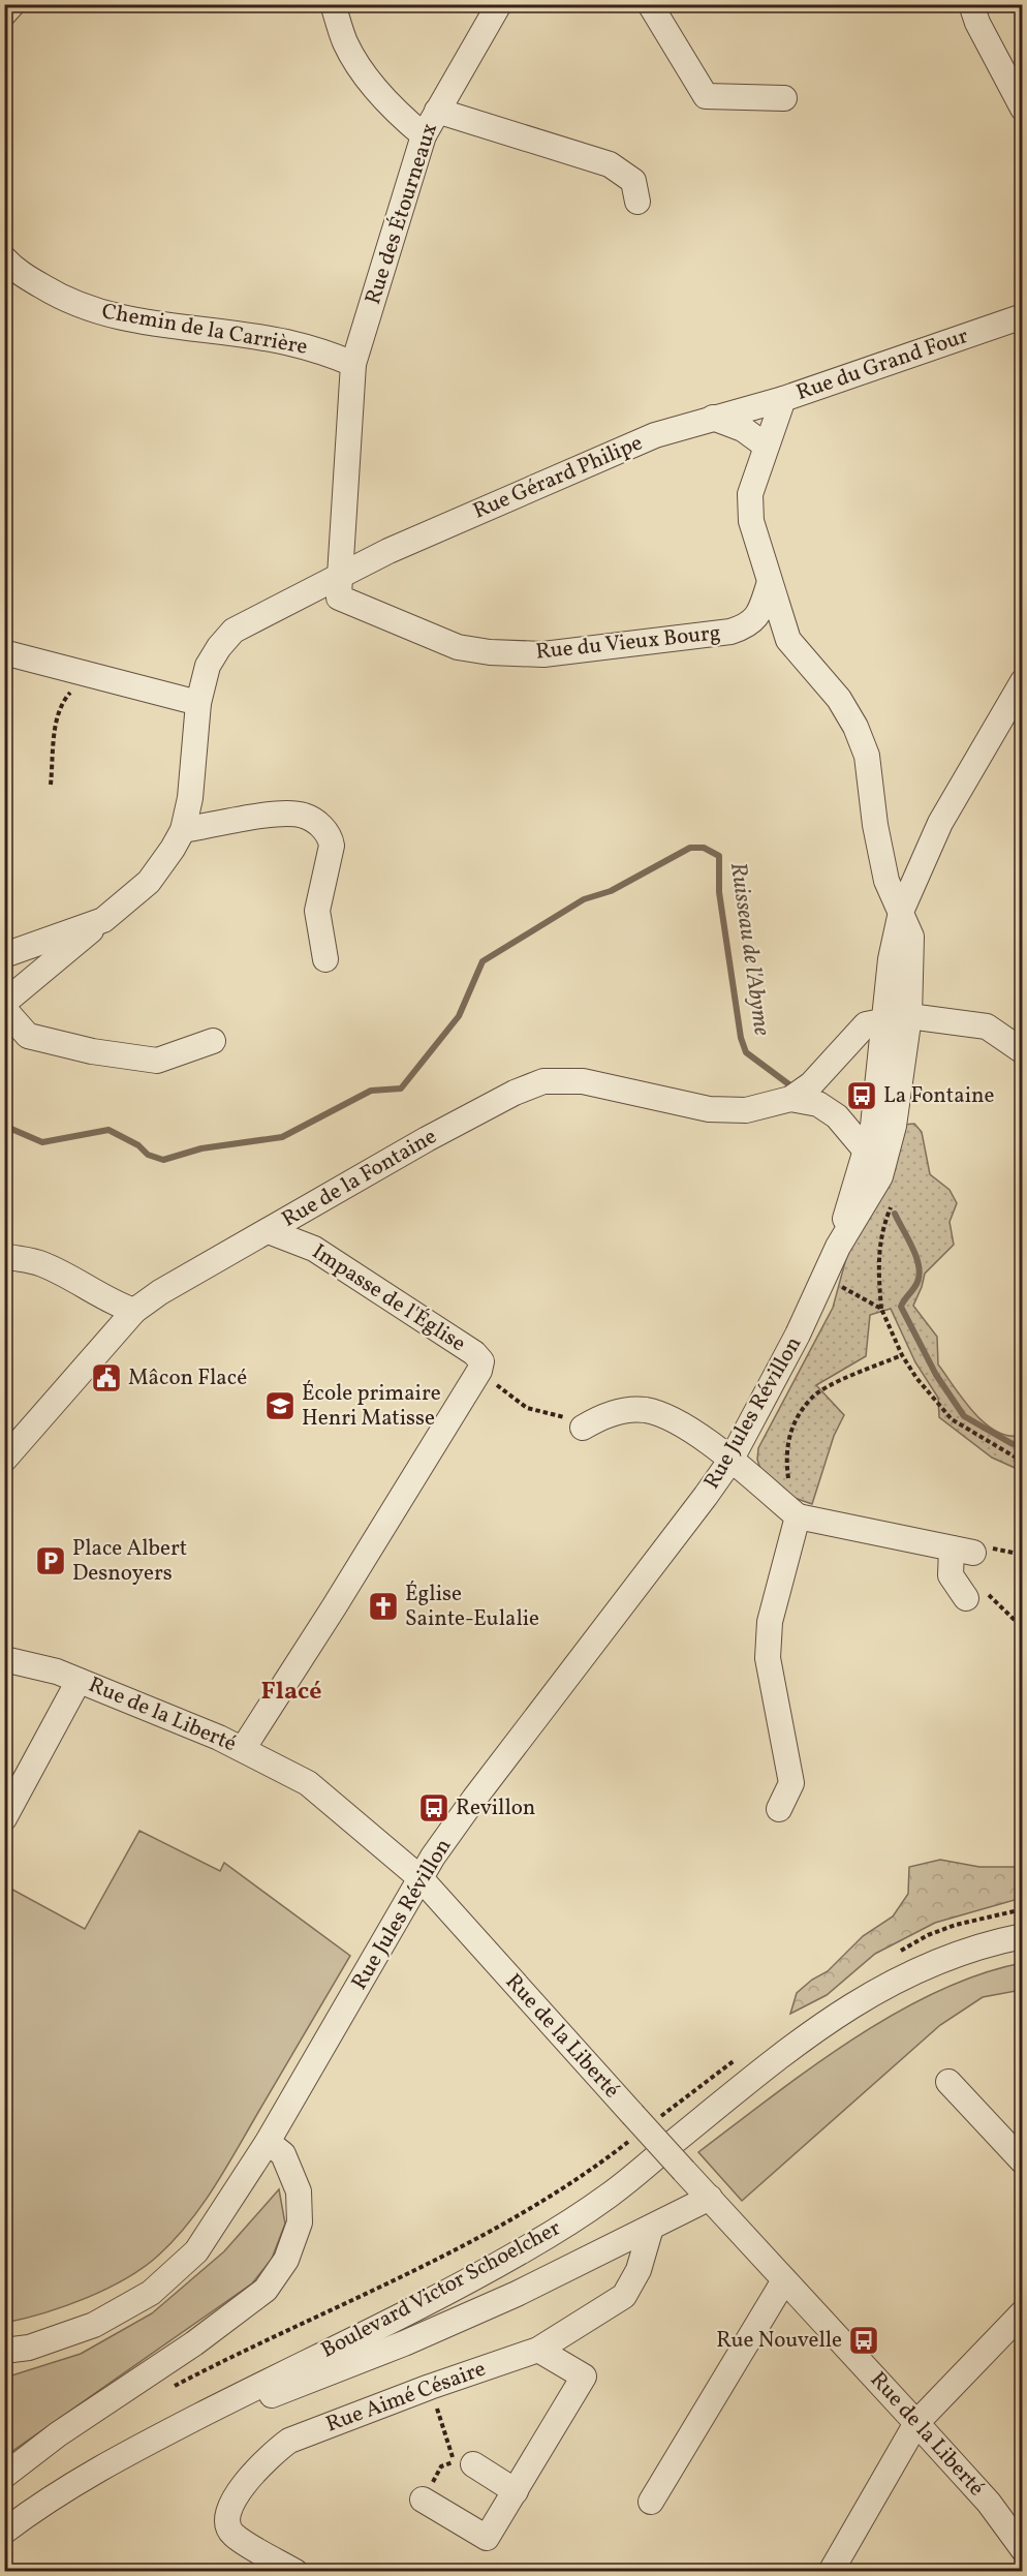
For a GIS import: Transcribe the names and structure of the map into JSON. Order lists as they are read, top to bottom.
{
  "streets": {
    "street": [
      "Rue des Étourneaux",
      "Chemin de la Carrière",
      "Rue du Grand Four",
      "Rue Gérard Philipe",
      "Rue du Vieux Bourg",
      "Rue de la Fontaine",
      "Impasse de l'Église",
      "Rue Jules Révillon",
      "Rue de la Liberté",
      "Boulevard Victor Schoelcher",
      "Rue Aimé Césaire"
    ]
  },
  "crossings": [
    ["Rue des Étourneaux", "Chemin de la Carrière"],
    ["Rue du Grand Four", "Rue Gérard Philipe"],
    ["Rue du Grand Four", "Rue du Vieux Bourg"],
    ["Rue du Grand Four", "Rue Jules Révillon"],
    ["Rue Gérard Philipe", "Rue du Vieux Bourg"],
    ["Rue de la Fontaine", "Impasse de l'Église"],
    ["Rue de la Fontaine", "Rue Jules Révillon"],
    ["Impasse de l'Église", "Rue de la Liberté"],
    ["Rue Jules Révillon", "Rue de la Liberté"]
  ],
  "districts": ["Flacé"],
  "water": ["Ruisseau de l'Abyme"],
  "places": {
    "bus stop": ["La Fontaine", "Revillon", "Rue Nouvelle"],
    "public building": ["Mâcon Flacé"],
    "school or university": ["École primaire Henri Matisse"],
    "parking": ["Place Albert Desnoyers"],
    "church": ["Église Sainte-Eulalie"]
  }
}
